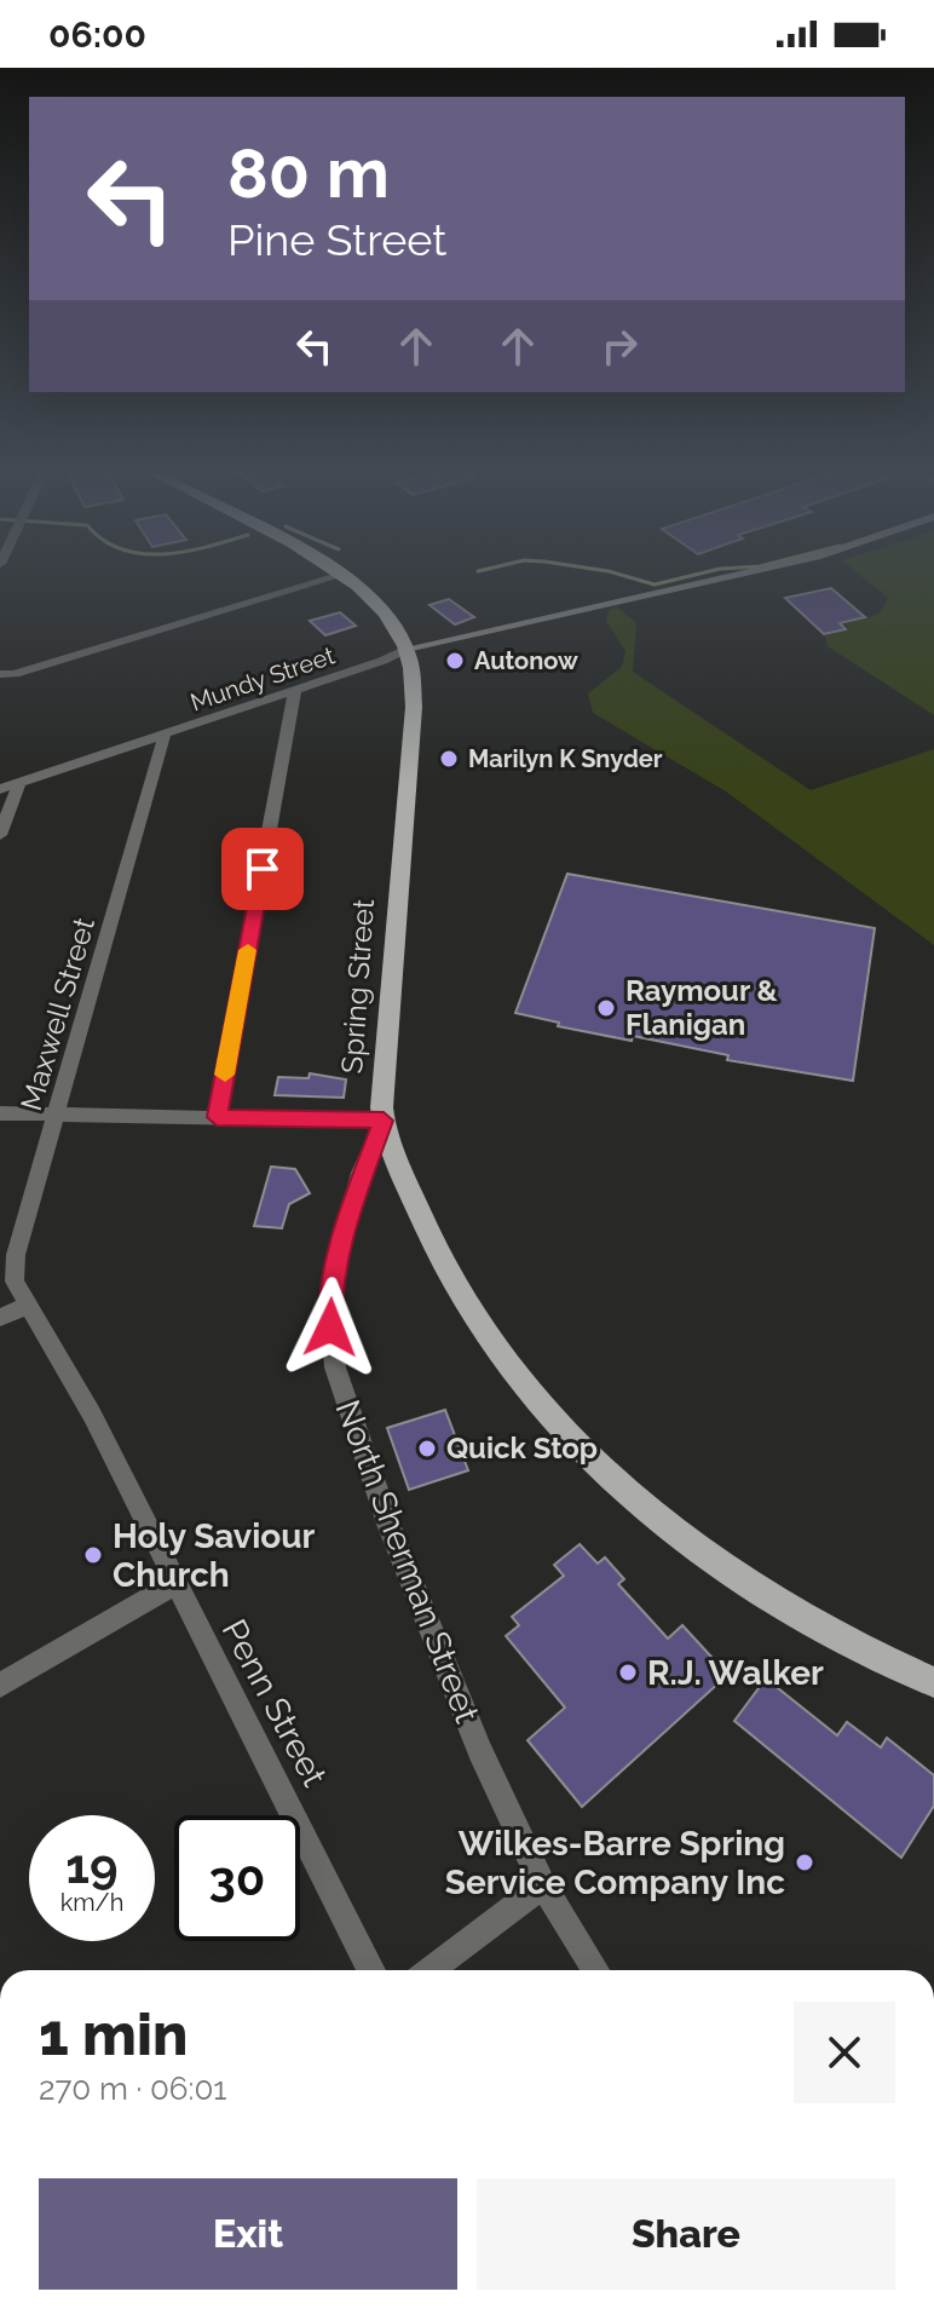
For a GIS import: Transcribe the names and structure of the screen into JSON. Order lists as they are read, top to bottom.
{
  "streets": {
    "main road": ["Mundy Street", "Spring Street"],
    "street": ["Maxwell Street", "North Sherman Street", "Penn Street"]
  },
  "crossings": [
    ["Mundy Street", "Spring Street"],
    ["Mundy Street", "Maxwell Street"],
    ["Spring Street", "North Sherman Street"],
    ["Maxwell Street", "Penn Street"]
  ],
  "places": [
    "Autonow",
    "Marilyn K Snyder",
    "Raymour & Flanigan",
    "Quick Stop",
    "Holy Saviour Church",
    "R.J. Walker",
    "Wilkes-Barre Spring Service Company Inc"
  ],
  "page": {
    "status": "06:00",
    "turn": ["80 m", "Pine Street"],
    "speed": "19 km/h",
    "limit": "30",
    "heading": ["1 min", "270 m · 06:01"],
    "buttons": ["Exit", "Share"]
  }
}
